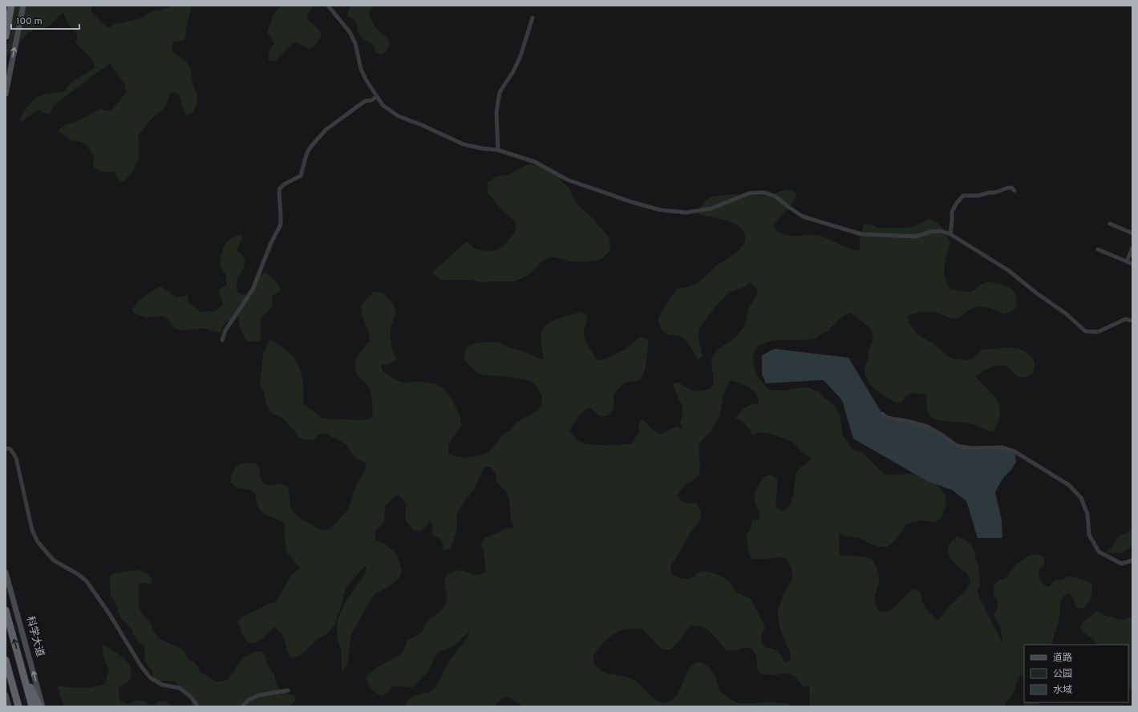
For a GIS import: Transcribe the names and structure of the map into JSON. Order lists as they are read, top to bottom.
{
  "streets": {
    "highway": ["科学大道"]
  },
  "one_way": ["科学大道"],
  "legend": ["道路", "公园", "水域"],
  "scale_bar": "100 m"
}
